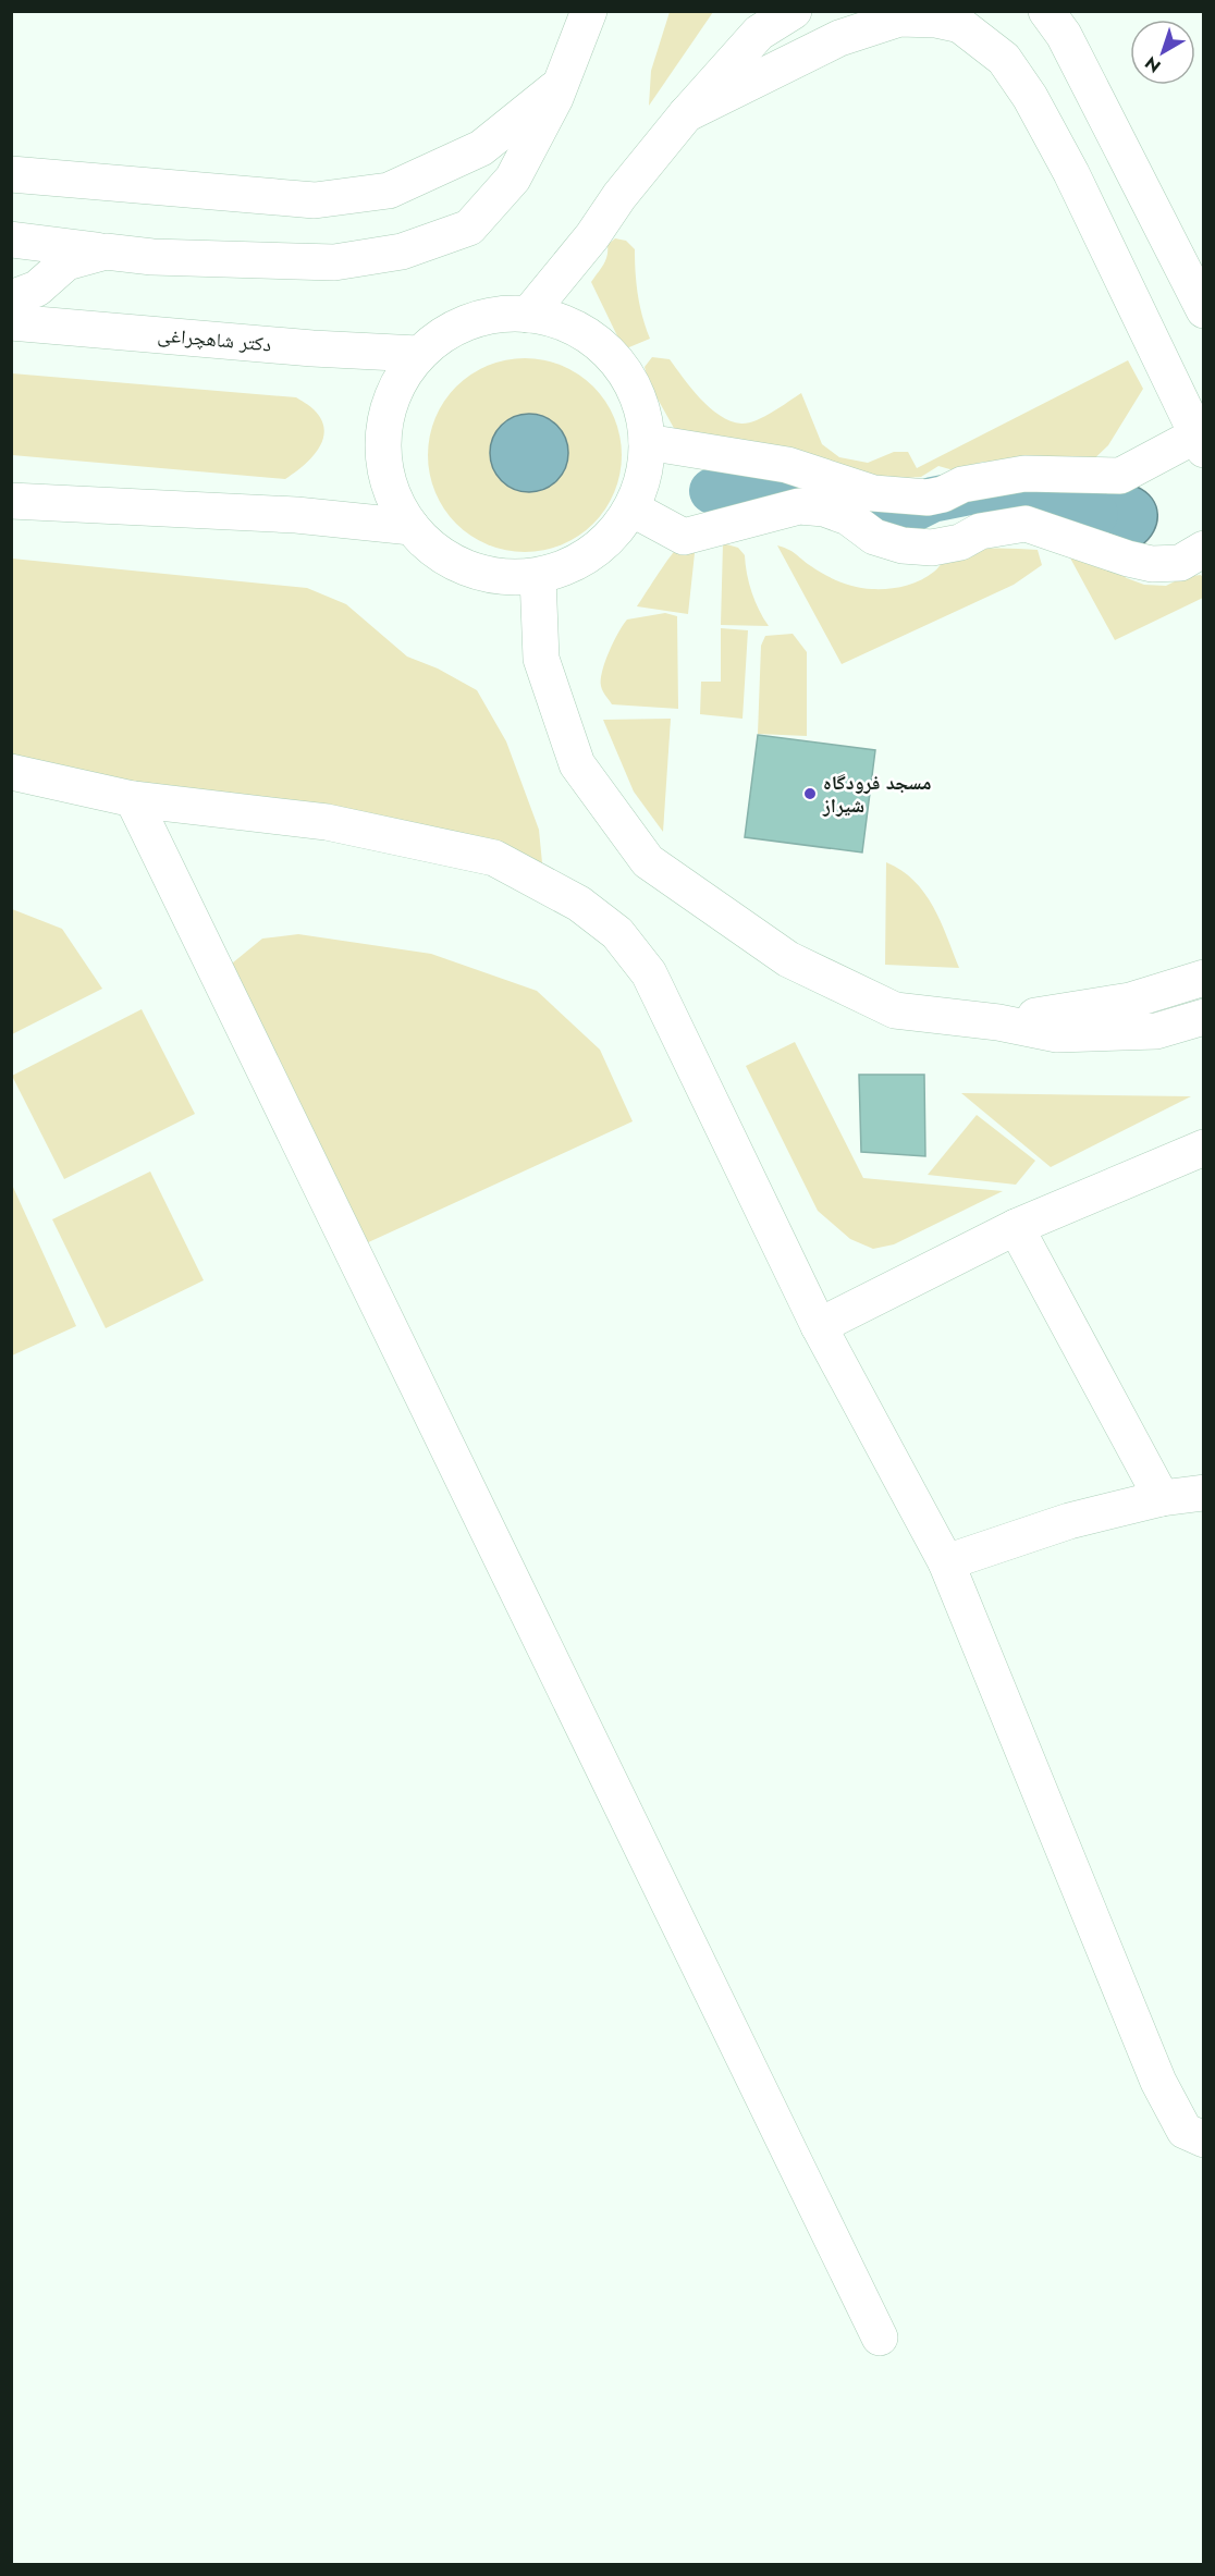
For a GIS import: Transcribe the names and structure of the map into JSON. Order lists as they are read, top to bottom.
{
  "streets": {
    "main road": ["دکتر شاهچراغی"]
  },
  "places": ["مسجد فرودگاه شیراز"],
  "north": "bottom left"
}
